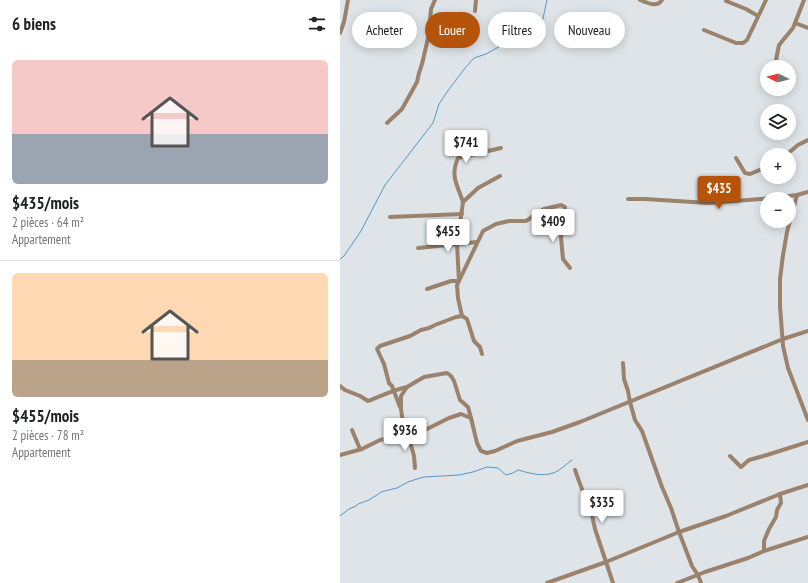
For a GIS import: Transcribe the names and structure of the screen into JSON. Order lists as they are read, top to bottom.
{
  "north": "left",
  "page": {
    "heading": "6 biens",
    "chip": [
      "Acheter",
      "Louer",
      "Filtres",
      "Nouveau"
    ],
    "list": [
      {
        "name": "$435/mois",
        "note": "2 pièces · 64 m² · Appartement"
      },
      {
        "name": "$455/mois",
        "note": "2 pièces · 78 m² · Appartement"
      }
    ],
    "map_buttons": ["+", "−"],
    "price": [
      "$741",
      "$435",
      "$409",
      "$455",
      "$936",
      "$335"
    ]
  }
}
